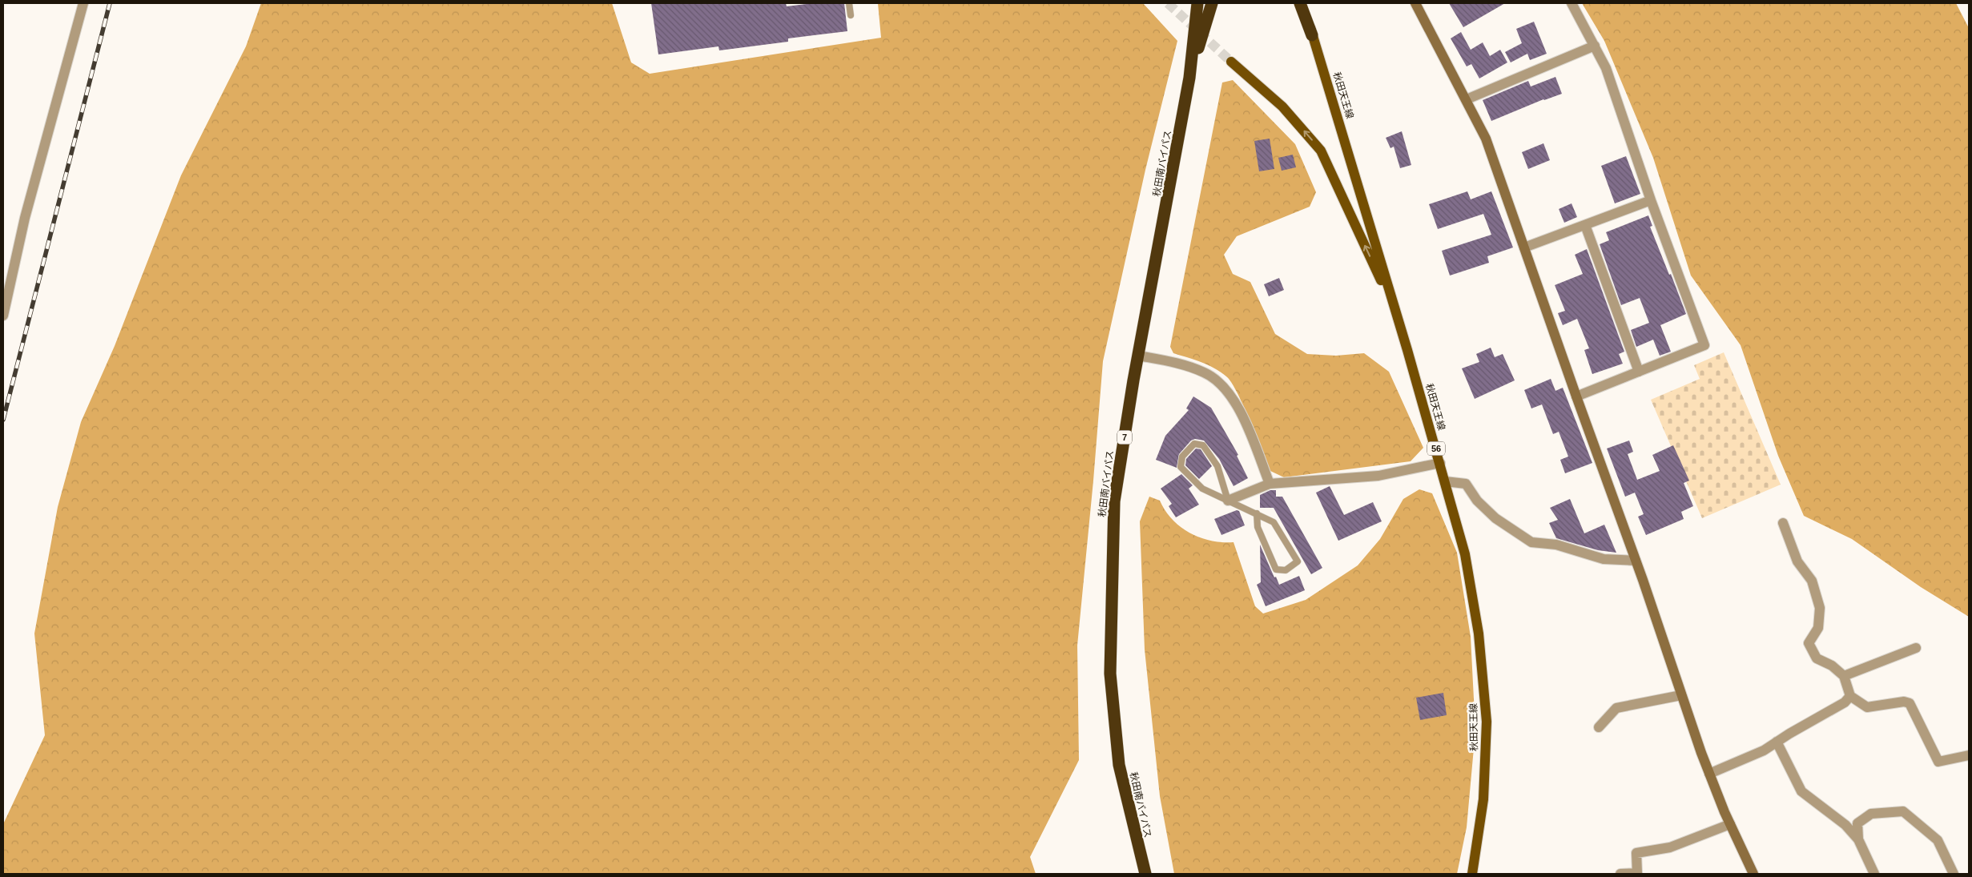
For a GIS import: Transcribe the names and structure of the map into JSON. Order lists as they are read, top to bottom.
{
  "streets": {
    "highway": ["秋田南バイパス", "7"],
    "main road": ["秋田天王線", "56"]
  }
}
